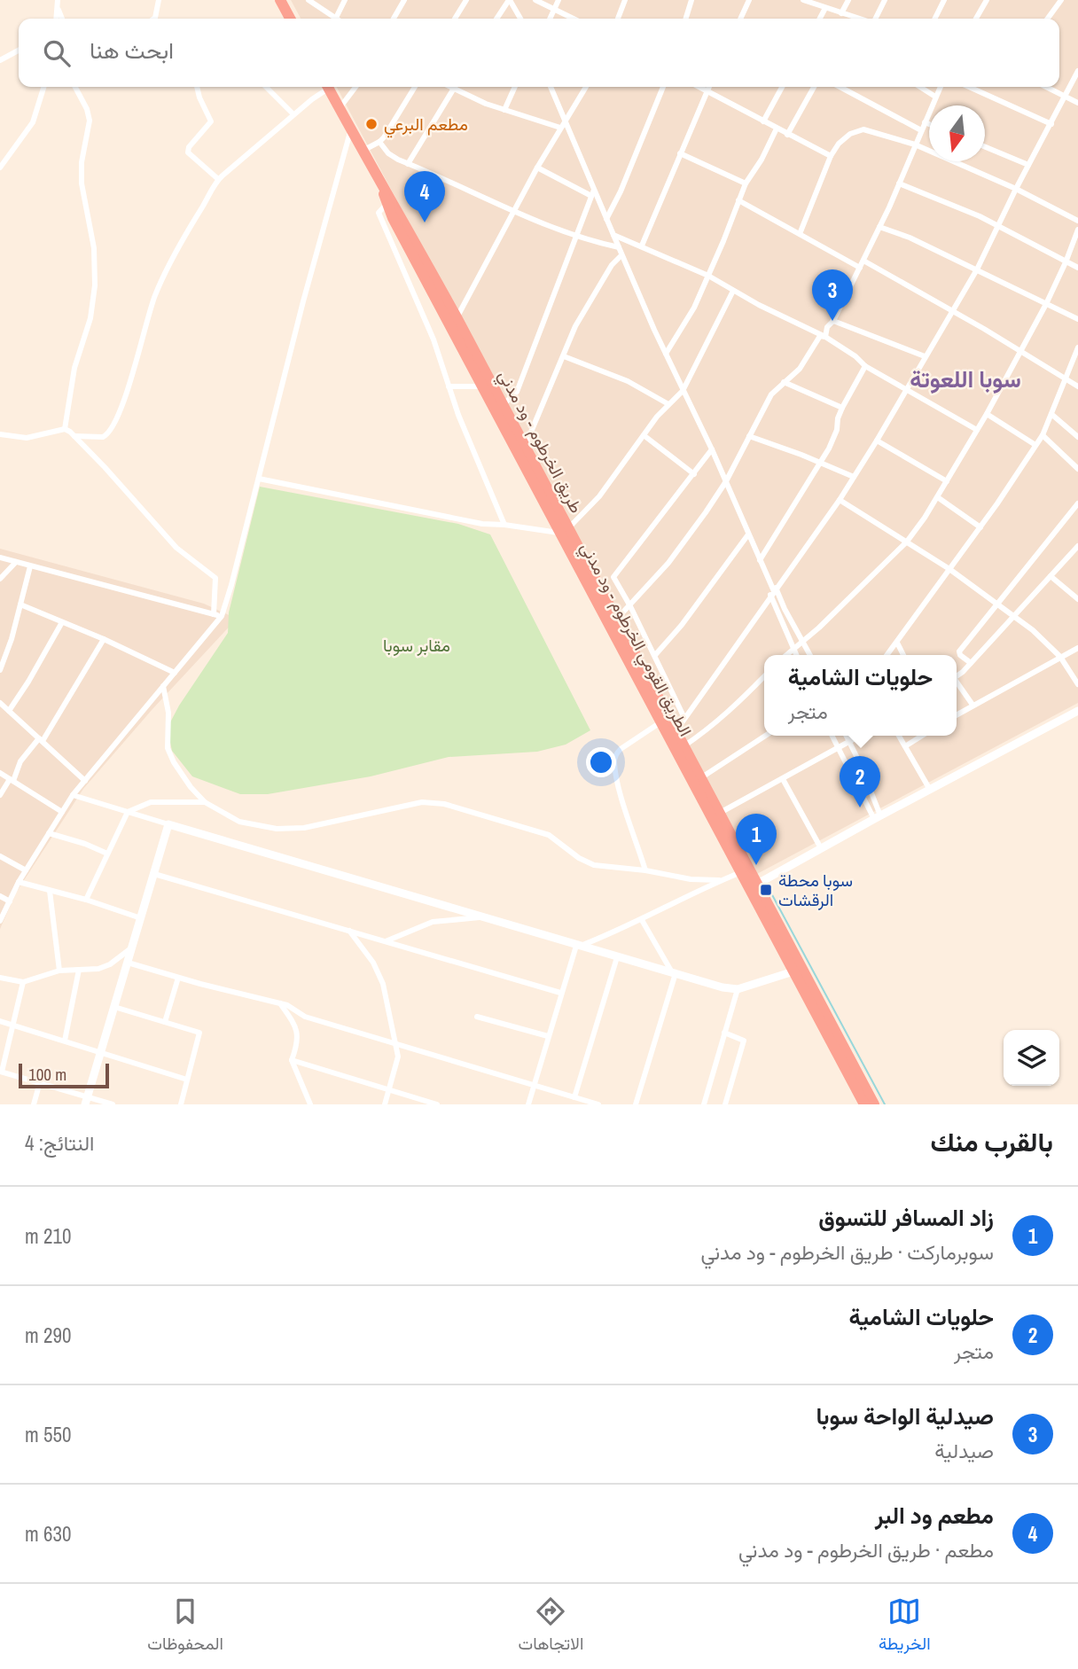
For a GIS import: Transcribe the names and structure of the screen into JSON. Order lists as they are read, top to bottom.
{
  "streets": {
    "highway": ["طريق الخرطوم - ود مدني", "الطريق القومي الخرطوم - ود مدني"]
  },
  "crossings": [
    ["طريق الخرطوم - ود مدني", "الطريق القومي الخرطوم - ود مدني"]
  ],
  "districts": ["سوبا اللعوتة"],
  "parks": ["مقابر سوبا"],
  "places": {
    "other": ["مطعم البرعي"],
    "transit": ["سوبا محطة الرقشات"]
  },
  "scale_bar": "100 m",
  "north": "bottom",
  "page": {
    "search": "ابحث هنا",
    "pins": [
      "4",
      "3",
      "2",
      "1"
    ],
    "popup": ["حلويات الشامية", "متجر"],
    "scale": "100 m",
    "heading": ["بالقرب منك", "النتائج: 4"],
    "list": [
      {
        "mark": "1",
        "name": "زاد المسافر للتسوق",
        "note": "سوبرماركت · طريق الخرطوم - ود مدني",
        "value": "210 m"
      },
      {
        "mark": "2",
        "name": "حلويات الشامية",
        "note": "متجر",
        "value": "290 m"
      },
      {
        "mark": "3",
        "name": "صيدلية الواحة سوبا",
        "note": "صيدلية",
        "value": "550 m"
      },
      {
        "mark": "4",
        "name": "مطعم ود البر",
        "note": "مطعم · طريق الخرطوم - ود مدني",
        "value": "630 m"
      }
    ],
    "nav": ["الخريطة", "الاتجاهات", "المحفوظات"]
  }
}
